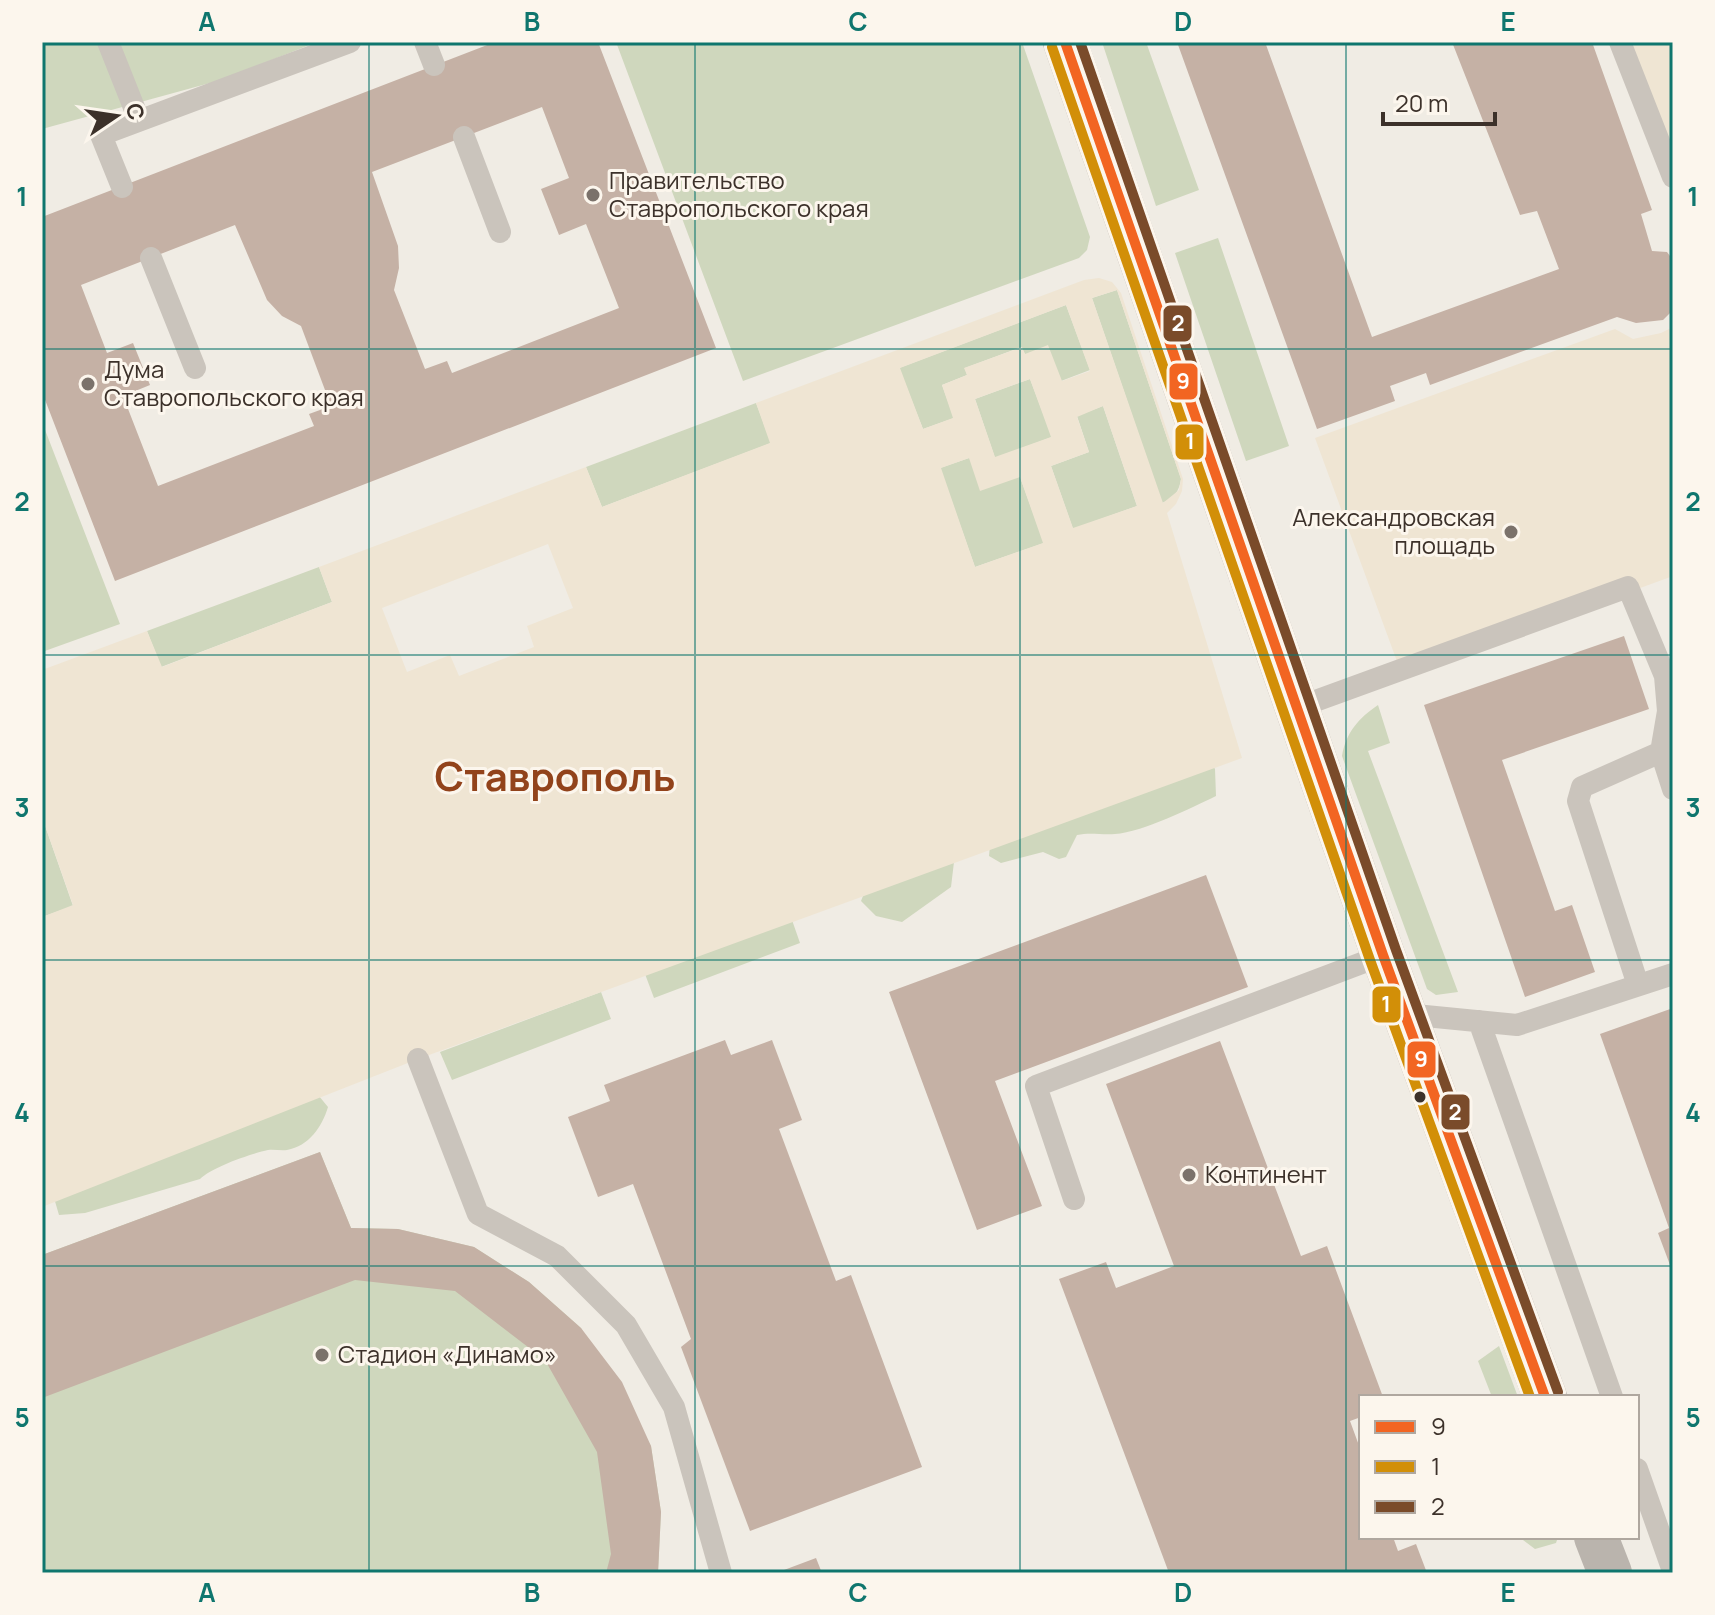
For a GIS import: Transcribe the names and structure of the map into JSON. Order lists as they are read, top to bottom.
{
  "districts": ["Ставрополь"],
  "places": [
    "Правительство Ставропольского края",
    "Дума Ставропольского края",
    "Александровская площадь",
    "Континент",
    "Стадион «Динамо»"
  ],
  "lines": ["transit line 9", "transit line 2", "transit line 1"],
  "legend": ["9", "1", "2"],
  "scale_bar": "20 m",
  "north": "right",
  "grid": {
    "columns": [
      "A",
      "B",
      "C",
      "D",
      "E"
    ],
    "rows": [
      "1",
      "2",
      "3",
      "4",
      "5"
    ]
  }
}
